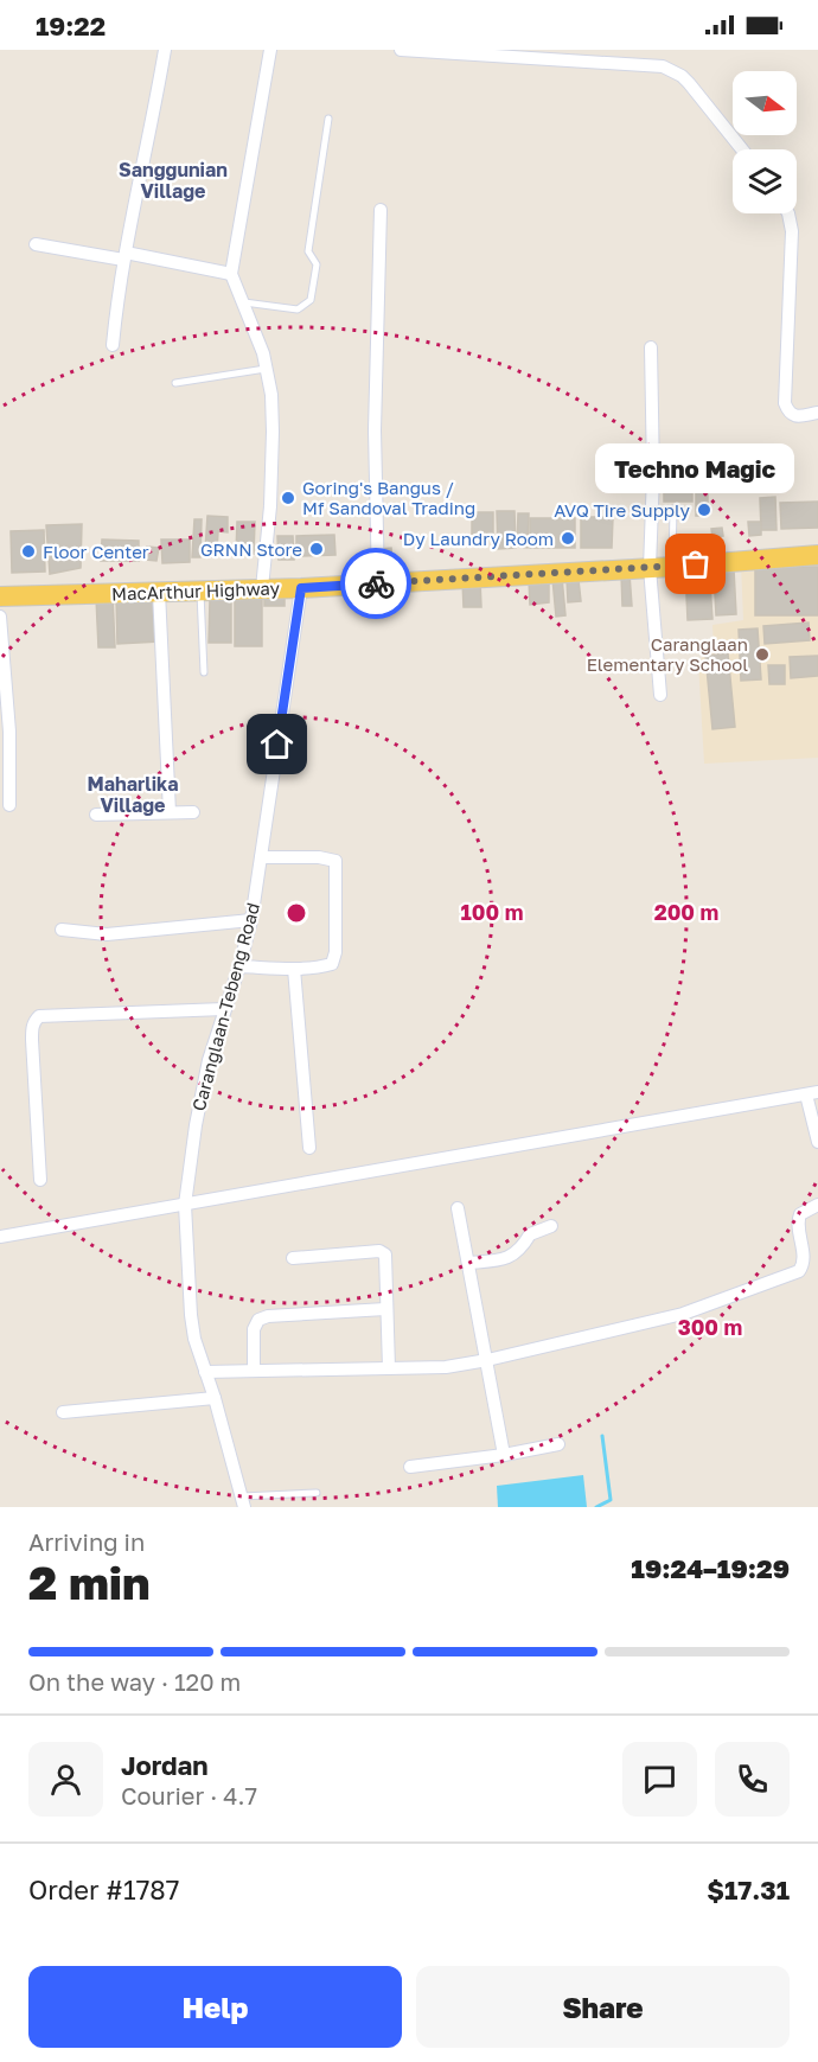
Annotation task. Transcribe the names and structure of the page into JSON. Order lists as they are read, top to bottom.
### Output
{
  "streets": {
    "main road": ["MacArthur Highway"],
    "street": ["Caranglaan-Tebeng Road"]
  },
  "crossings": [
    ["MacArthur Highway", "Caranglaan-Tebeng Road"]
  ],
  "districts": ["Sanggunian Village", "Maharlika Village"],
  "places": [
    "Goring's Bangus / Mf Sandoval Trading",
    "AVQ Tire Supply",
    "Dy Laundry Room",
    "GRNN Store",
    "Floor Center",
    "Techno Magic",
    "Caranglaan Elementary School"
  ],
  "north": "right",
  "page": {
    "status": "19:22",
    "bubble": "Techno Magic",
    "heading": ["2 min", "Arriving in", "19:24–19:29"],
    "panel": [
      "Jordan",
      "Courier · 4.7",
      "Order #1787",
      "$17.31"
    ],
    "bar": "On the way · 120 m",
    "buttons": ["Help", "Share"]
  },
  "rings": ["100 m", "200 m", "300 m"]
}
